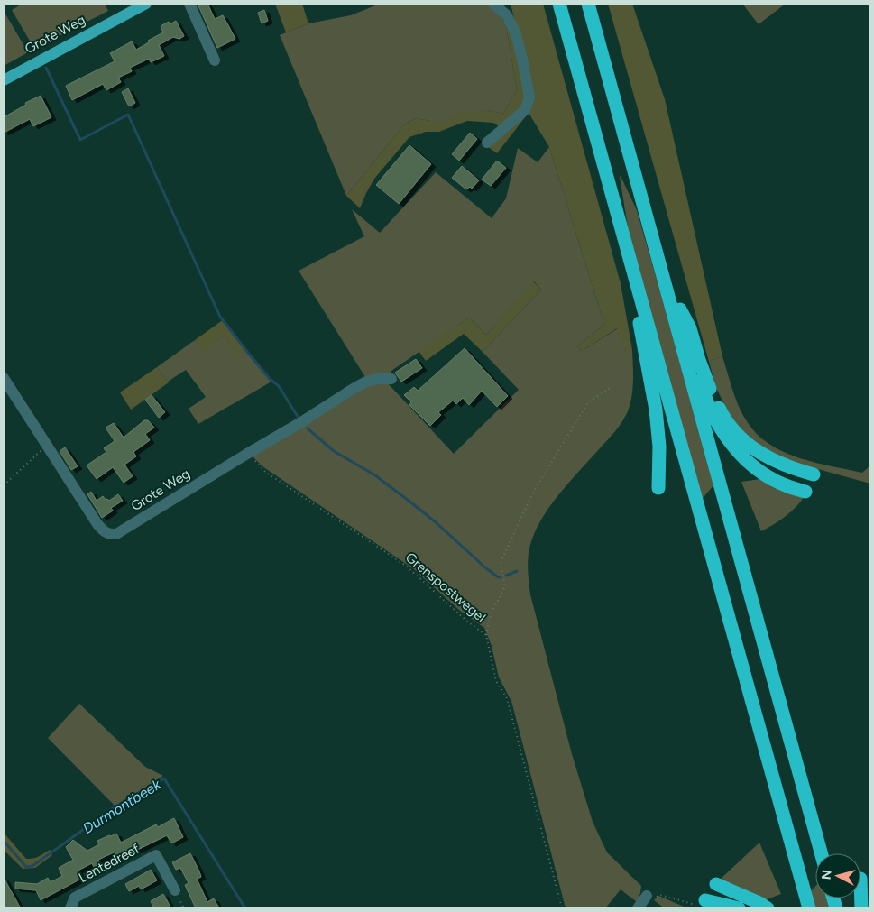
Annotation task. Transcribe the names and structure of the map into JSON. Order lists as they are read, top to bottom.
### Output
{
  "streets": {
    "main road": ["Grote Weg"],
    "street": ["Lentedreef"],
    "path": ["Grenspostwegel"]
  },
  "crossings": [
    ["Grote Weg", "Grenspostwegel"]
  ],
  "water": ["Durmontbeek"],
  "north": "left"
}
